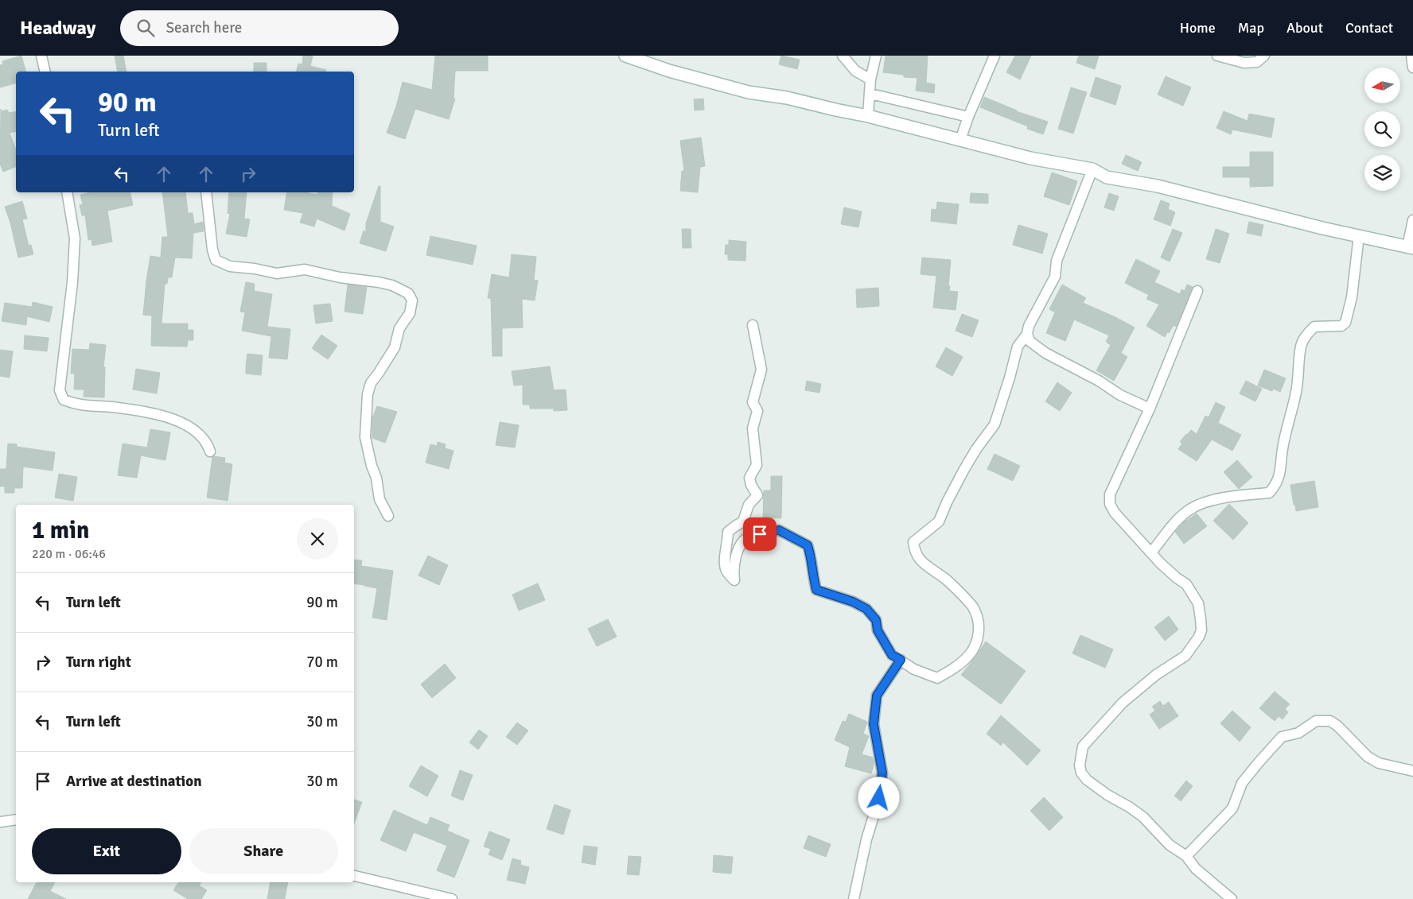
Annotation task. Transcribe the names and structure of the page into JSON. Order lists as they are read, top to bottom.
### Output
{
  "north": "left",
  "page": {
    "header": "Headway",
    "search": "Search here",
    "nav": [
      "Home",
      "Map",
      "About",
      "Contact"
    ],
    "turn": ["90 m", "Turn left"],
    "heading": ["1 min", "220 m · 06:46"],
    "list": [
      {
        "name": "Turn left",
        "value": "90 m"
      },
      {
        "name": "Turn right",
        "value": "70 m"
      },
      {
        "name": "Turn left",
        "value": "30 m"
      },
      {
        "name": "Arrive at destination",
        "value": "30 m"
      }
    ],
    "buttons": ["Exit", "Share"]
  }
}
